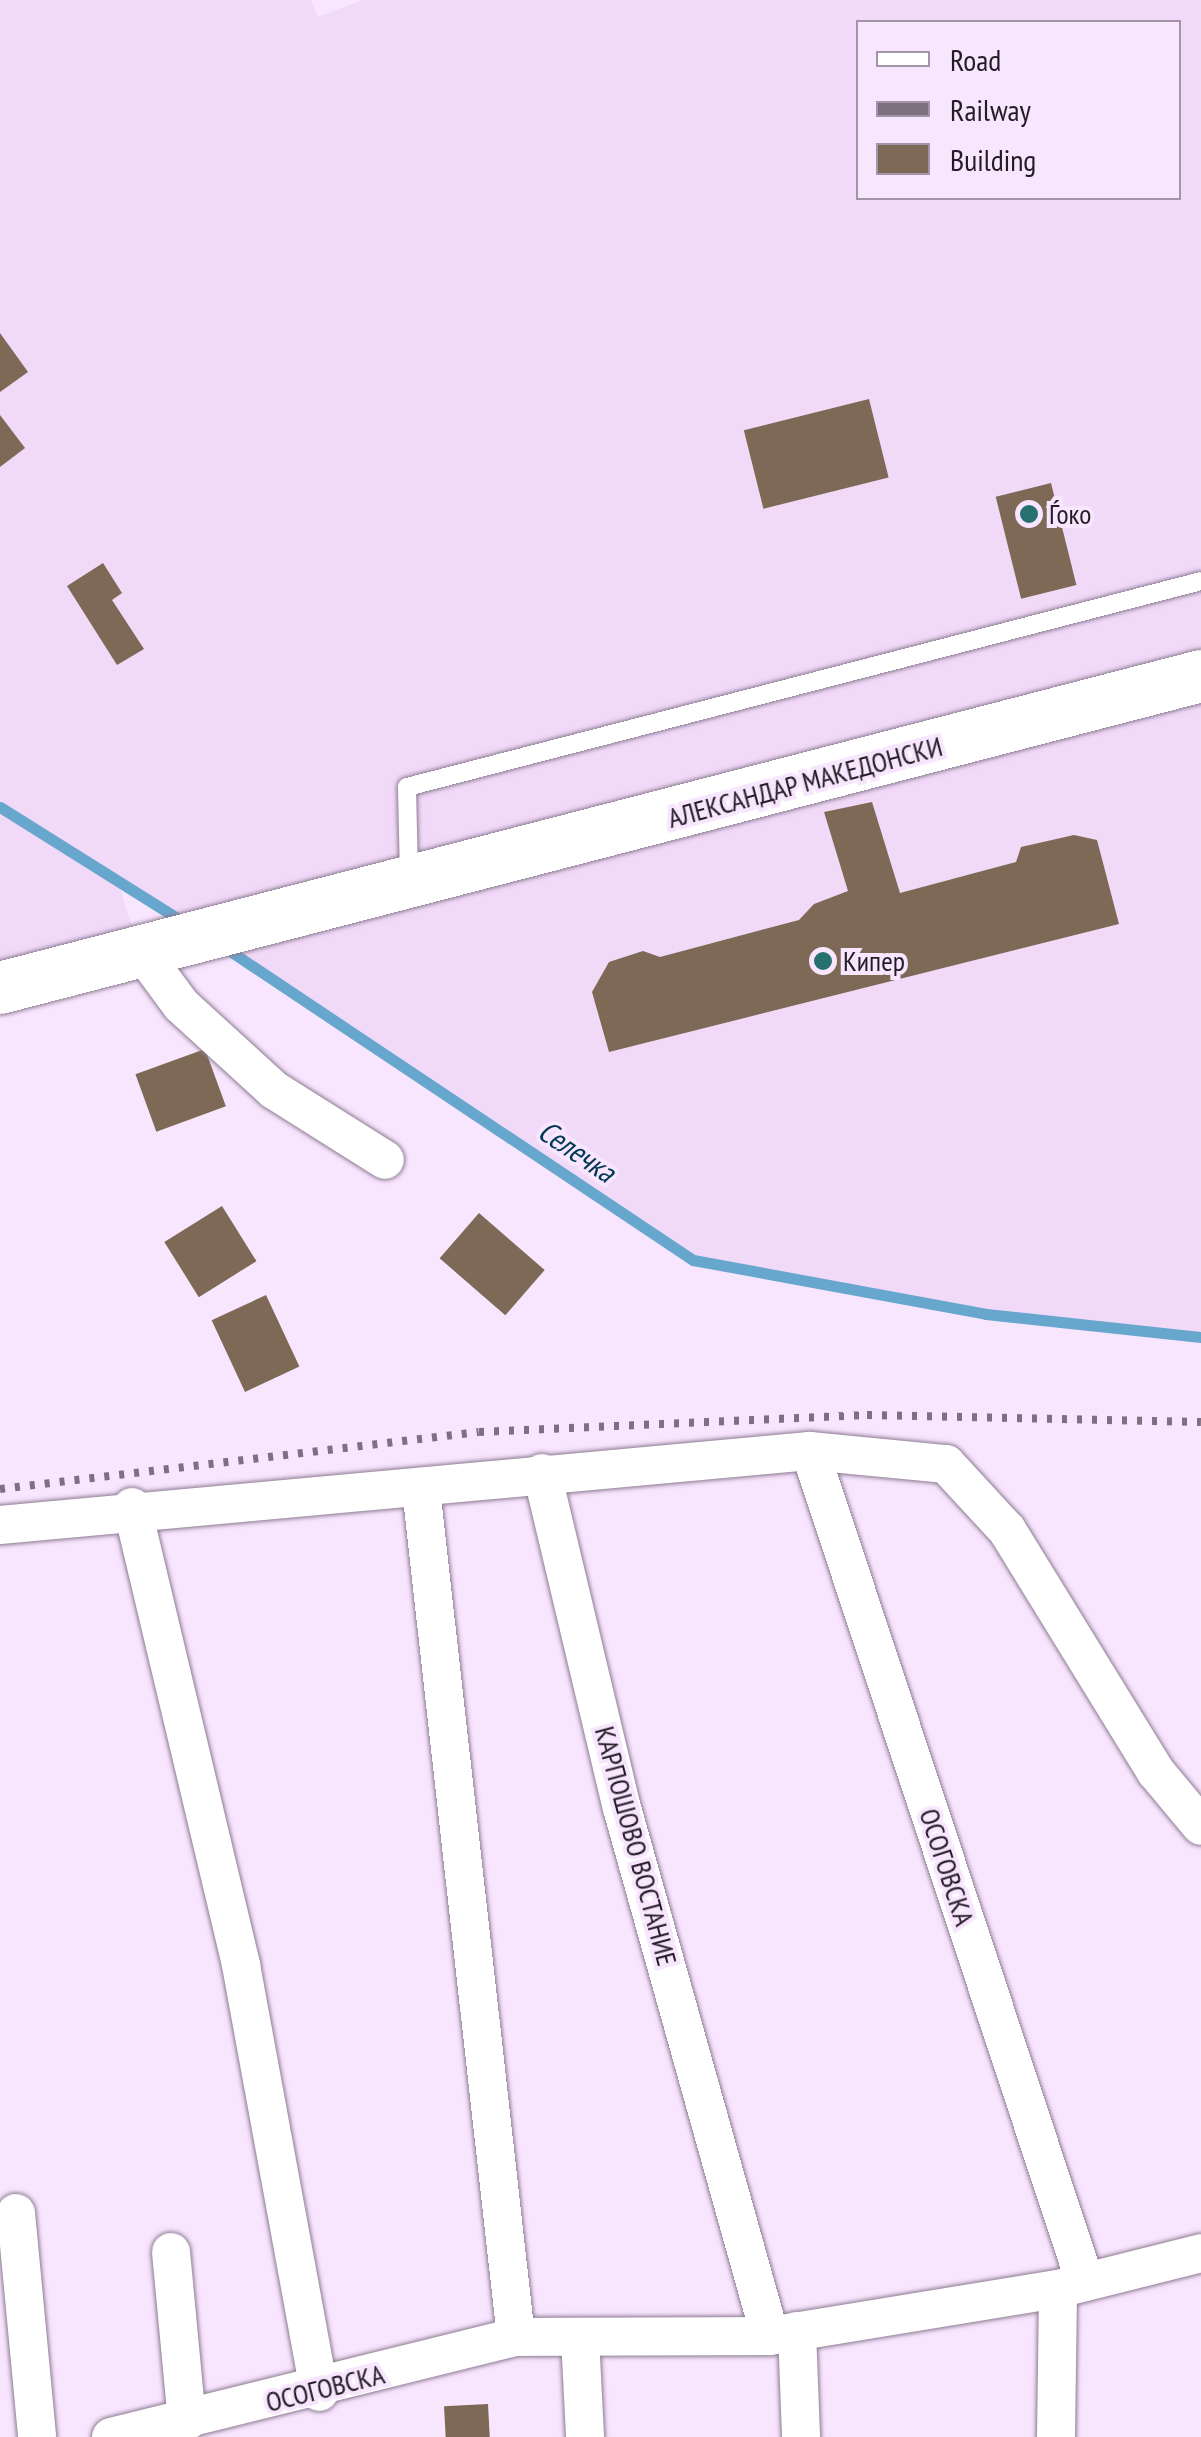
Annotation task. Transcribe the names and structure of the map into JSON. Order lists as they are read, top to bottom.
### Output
{
  "streets": {
    "main road": ["АЛЕКСАНДАР МАКЕДОНСКИ"],
    "street": ["КАРПОШОВО ВОСТАНИЕ", "ОСОГОВСКА"]
  },
  "crossings": [
    ["КАРПОШОВО ВОСТАНИЕ", "ОСОГОВСКА"]
  ],
  "water": ["Селечка"],
  "places": ["Ѓоко", "Кипер"],
  "legend": ["Road", "Railway", "Building"]
}
